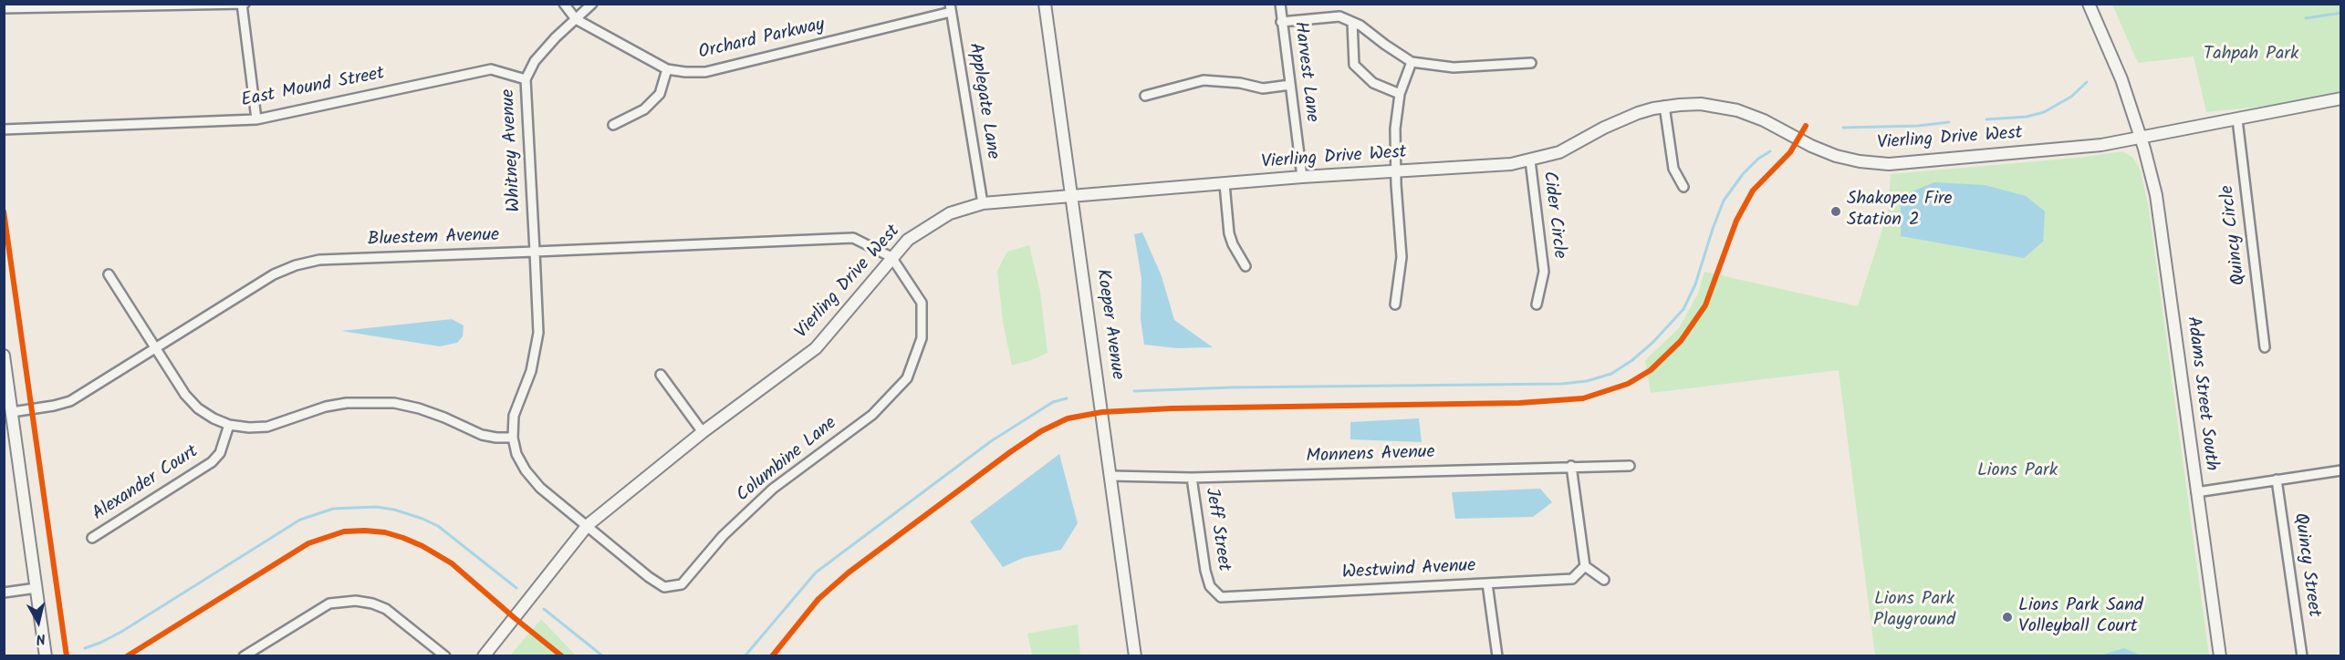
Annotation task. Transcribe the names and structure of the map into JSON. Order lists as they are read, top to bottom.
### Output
{
  "streets": {
    "street": [
      "Orchard Parkway",
      "Harvest Lane",
      "East Mound Street",
      "Applegate Lane",
      "Vierling Drive West",
      "Whitney Avenue",
      "Cider Circle",
      "Quincy Circle",
      "Bluestem Avenue",
      "Koeper Avenue",
      "Adams Street South",
      "Monnens Avenue",
      "Columbine Lane",
      "Alexander Court",
      "Jeff Street",
      "Quincy Street",
      "Westwind Avenue"
    ]
  },
  "crossings": [
    ["Orchard Parkway", "Applegate Lane"],
    ["Orchard Parkway", "Whitney Avenue"],
    ["Harvest Lane", "Vierling Drive West"],
    ["East Mound Street", "Whitney Avenue"],
    ["Applegate Lane", "Vierling Drive West"],
    ["Vierling Drive West", "Whitney Avenue"],
    ["Vierling Drive West", "Cider Circle"],
    ["Vierling Drive West", "Quincy Circle"],
    ["Vierling Drive West", "Bluestem Avenue"],
    ["Vierling Drive West", "Koeper Avenue"],
    ["Vierling Drive West", "Adams Street South"],
    ["Vierling Drive West", "Columbine Lane"],
    ["Whitney Avenue", "Bluestem Avenue"],
    ["Whitney Avenue", "Columbine Lane"],
    ["Bluestem Avenue", "Columbine Lane"],
    ["Koeper Avenue", "Monnens Avenue"],
    ["Monnens Avenue", "Jeff Street"],
    ["Jeff Street", "Westwind Avenue"]
  ],
  "parks": ["Tahpah Park", "Lions Park", "Lions Park Playground"],
  "places": ["Shakopee Fire Station 2", "Lions Park Sand Volleyball Court"],
  "north": "bottom"
}
